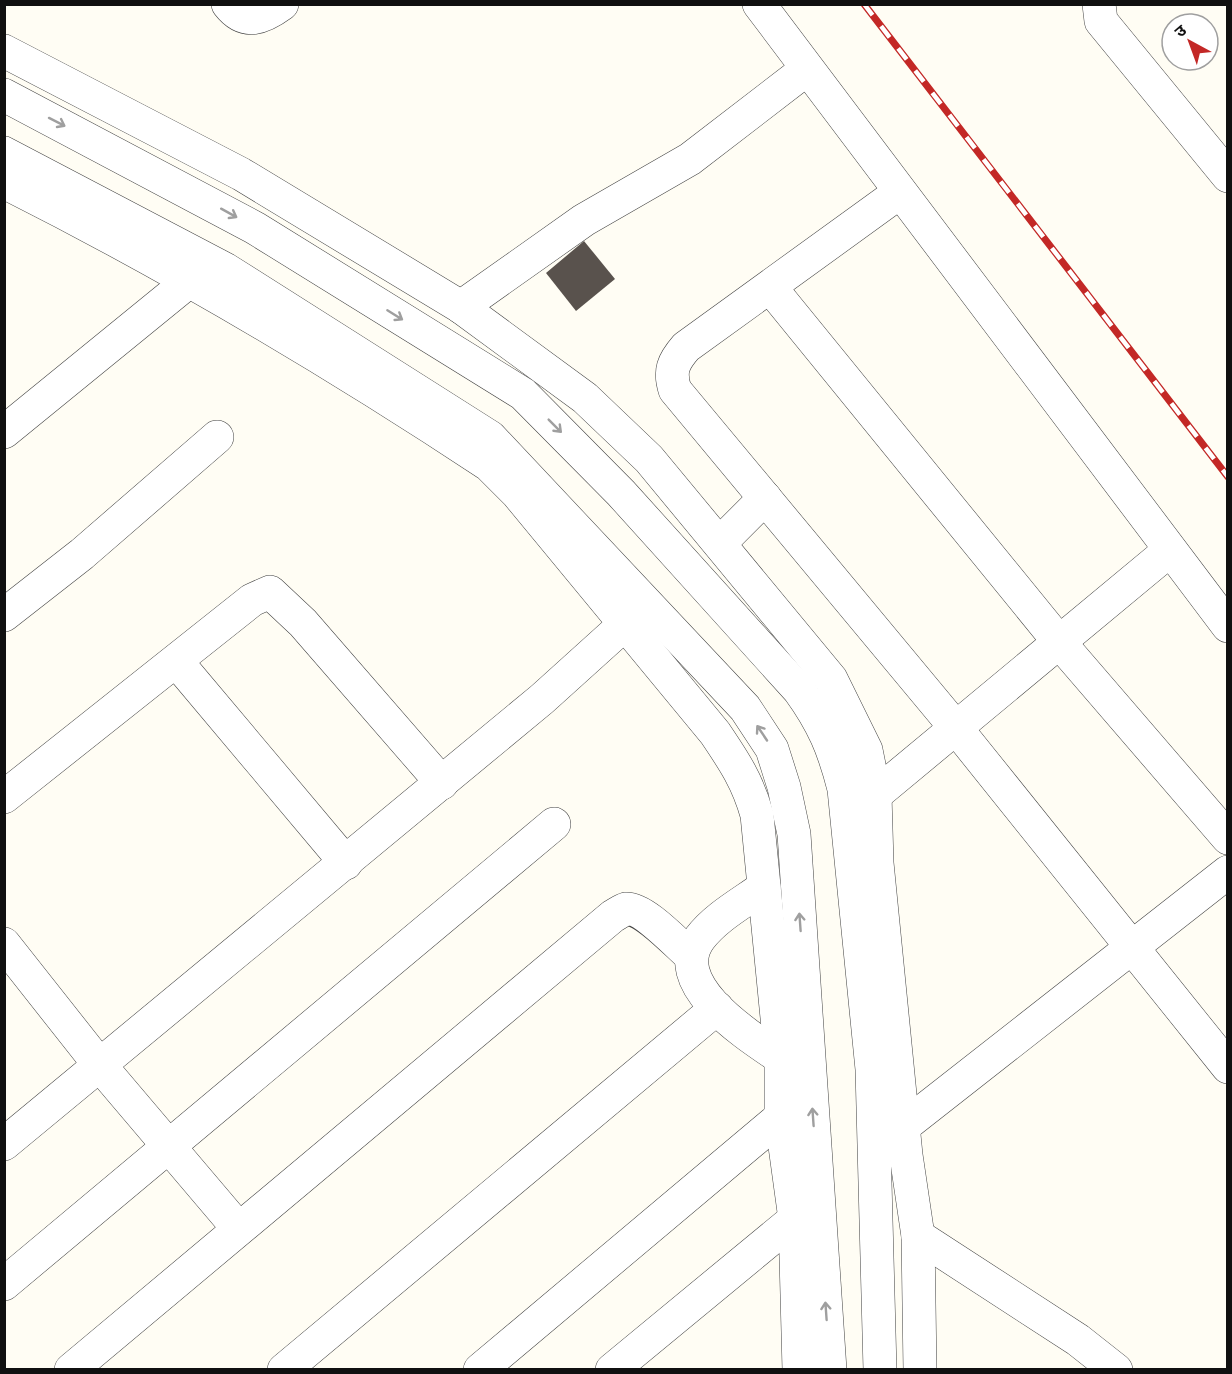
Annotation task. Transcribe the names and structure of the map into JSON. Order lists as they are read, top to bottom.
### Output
{
  "north": "top left"
}
